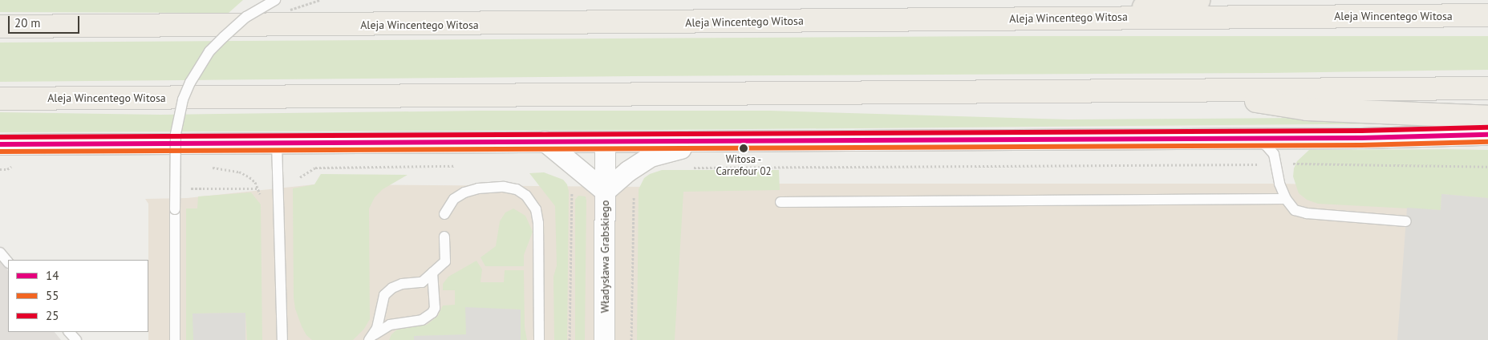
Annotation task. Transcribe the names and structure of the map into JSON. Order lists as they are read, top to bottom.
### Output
{
  "streets": {
    "main road": ["Aleja Wincentego Witosa"],
    "street": ["Władysława Grabskiego"]
  },
  "places": ["Witosa - Carrefour 02"],
  "lines": ["transit line 25", "transit line 14", "transit line 55"],
  "legend": ["14", "55", "25"],
  "scale_bar": "20 m"
}
